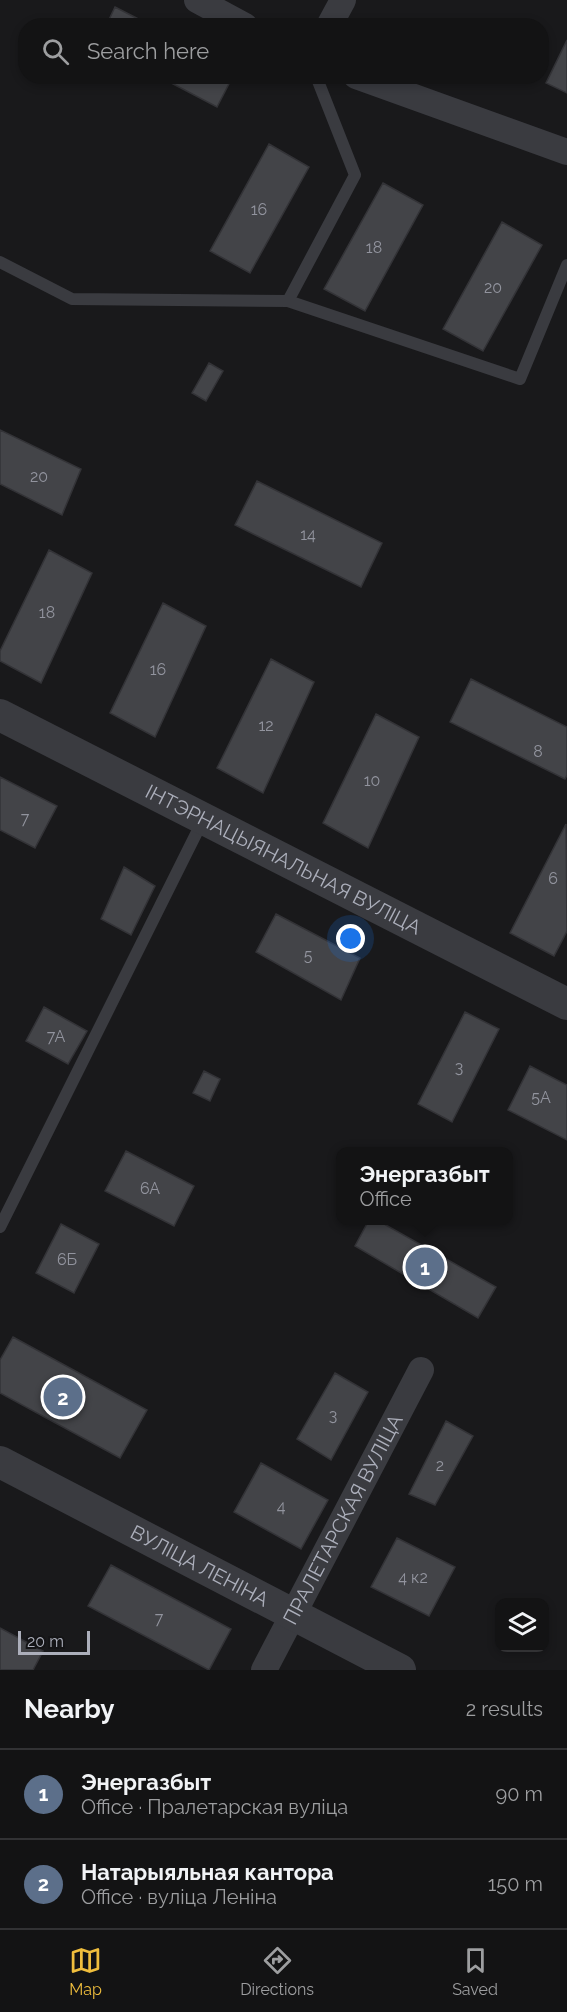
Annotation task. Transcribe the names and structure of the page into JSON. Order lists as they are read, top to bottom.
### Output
{
  "streets": {
    "street": ["ІНТЭРНАЦЫЯНАЛЬНАЯ ВУЛІЦА", "ПРАЛЕТАРСКАЯ ВУЛІЦА", "ВУЛІЦА ЛЕНІНА"]
  },
  "crossings": [
    ["ПРАЛЕТАРСКАЯ ВУЛІЦА", "ВУЛІЦА ЛЕНІНА"]
  ],
  "house_numbers": [
    "16",
    "18",
    "20",
    "20",
    "14",
    "18",
    "16",
    "12",
    "8",
    "10",
    "7",
    "6",
    "5",
    "7А",
    "3",
    "5А",
    "6А",
    "6Б",
    "3",
    "2",
    "4",
    "4 к2",
    "7"
  ],
  "scale_bar": "20 m",
  "page": {
    "search": "Search here",
    "popup": ["Энергазбыт", "Office"],
    "pins": ["1", "2"],
    "scale": "20 m",
    "heading": ["Nearby", "2 results"],
    "list": [
      {
        "mark": "1",
        "name": "Энергазбыт",
        "note": "Office · Пралетарская вуліца",
        "value": "90 m"
      },
      {
        "mark": "2",
        "name": "Натарыяльная кантора",
        "note": "Office · вуліца Леніна",
        "value": "150 m"
      }
    ],
    "nav": ["Map", "Directions", "Saved"]
  }
}
